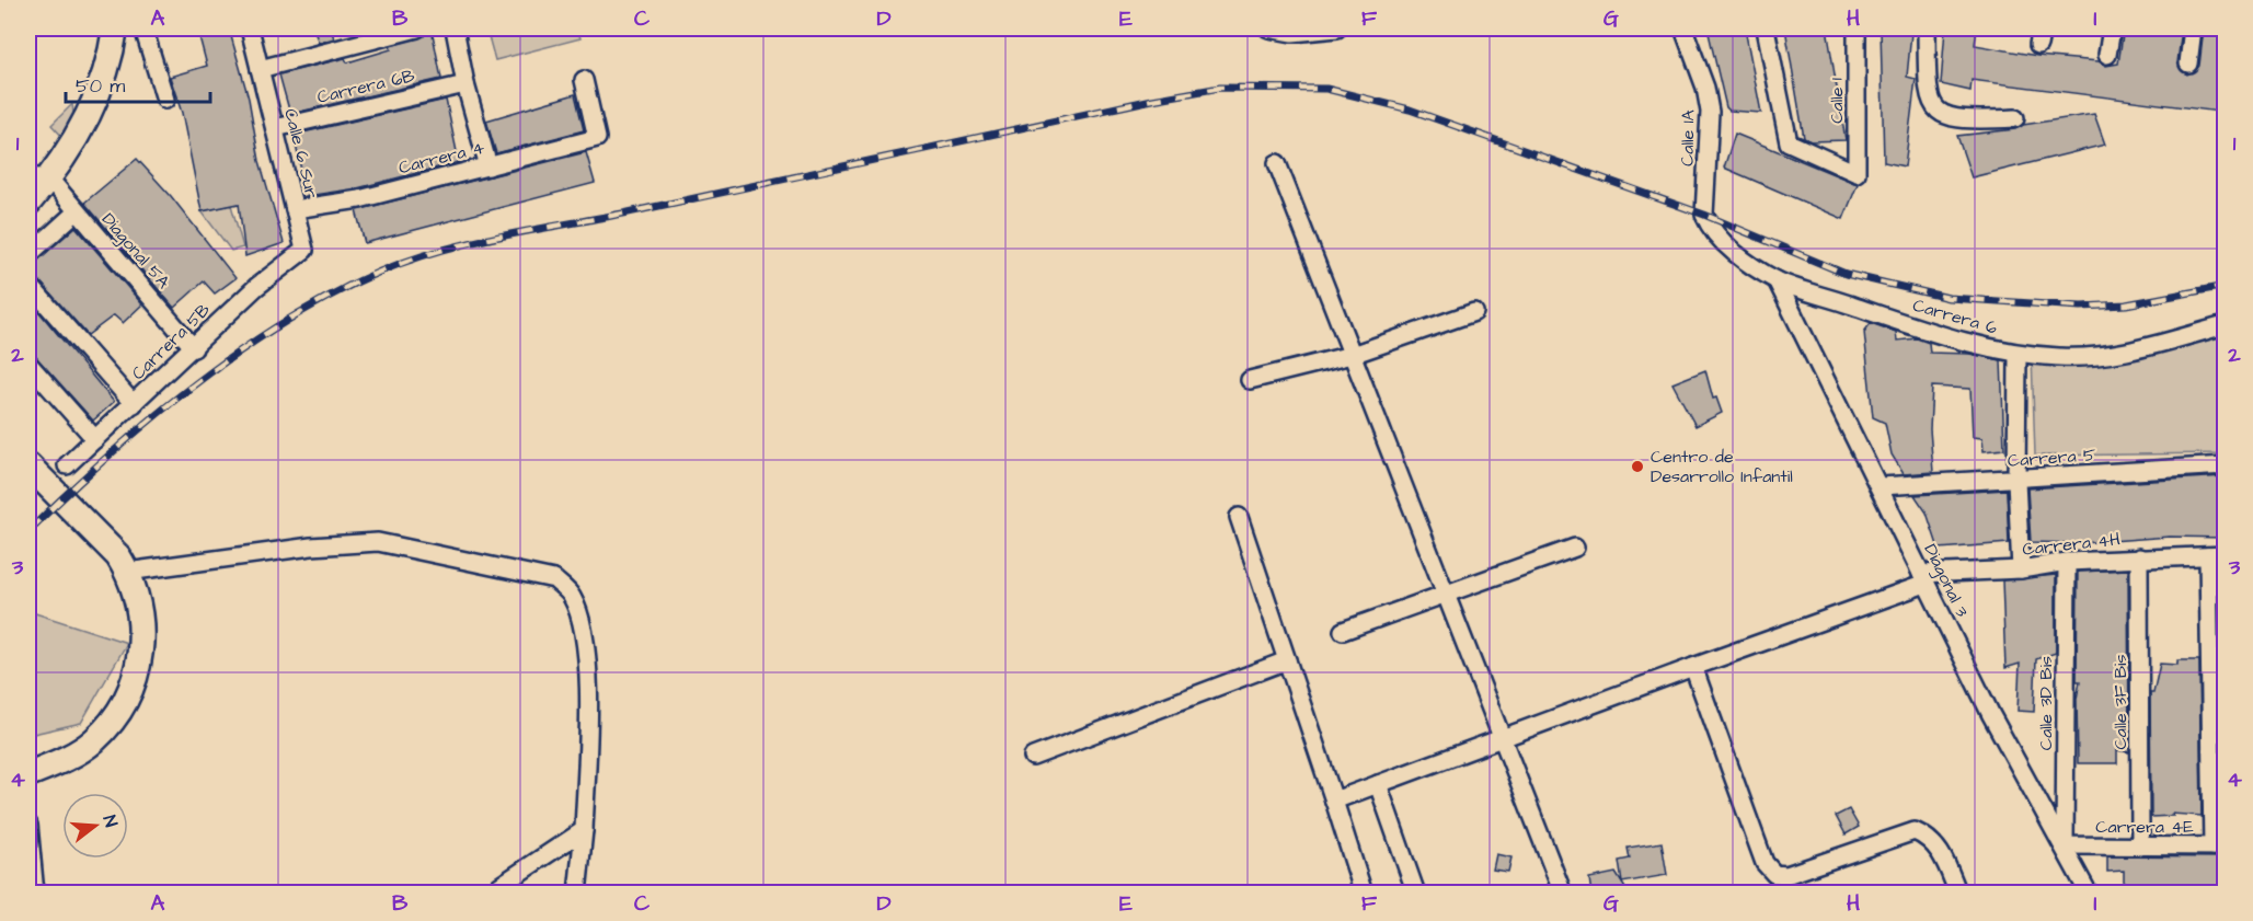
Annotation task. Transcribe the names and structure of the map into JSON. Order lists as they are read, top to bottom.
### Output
{
  "streets": {
    "street": [
      "Carrera 6B",
      "Calle 1",
      "Calle 1A",
      "Calle 6 Sur",
      "Carrera 4",
      "Diagonal 5A",
      "Carrera 6",
      "Carrera 5B",
      "Carrera 5",
      "Carrera 4H",
      "Diagonal 3",
      "Calle 3F Bis",
      "Calle 3D Bis",
      "Carrera 4E"
    ]
  },
  "crossings": [
    ["Carrera 6B", "Calle 6 Sur"],
    ["Calle 1A", "Carrera 6"],
    ["Calle 6 Sur", "Carrera 4"],
    ["Calle 6 Sur", "Carrera 5B"],
    ["Diagonal 5A", "Carrera 5B"],
    ["Carrera 6", "Diagonal 3"],
    ["Carrera 5", "Diagonal 3"],
    ["Carrera 4H", "Diagonal 3"],
    ["Carrera 4H", "Calle 3F Bis"],
    ["Carrera 4H", "Calle 3D Bis"],
    ["Diagonal 3", "Calle 3D Bis"],
    ["Diagonal 3", "Carrera 4E"],
    ["Calle 3F Bis", "Carrera 4E"],
    ["Calle 3D Bis", "Carrera 4E"]
  ],
  "places": ["Centro de Desarrollo Infantil"],
  "scale_bar": "50 m",
  "north": "right",
  "grid": {
    "columns": [
      "A",
      "B",
      "C",
      "D",
      "E",
      "F",
      "G",
      "H",
      "I"
    ],
    "rows": [
      "1",
      "2",
      "3",
      "4"
    ]
  }
}
